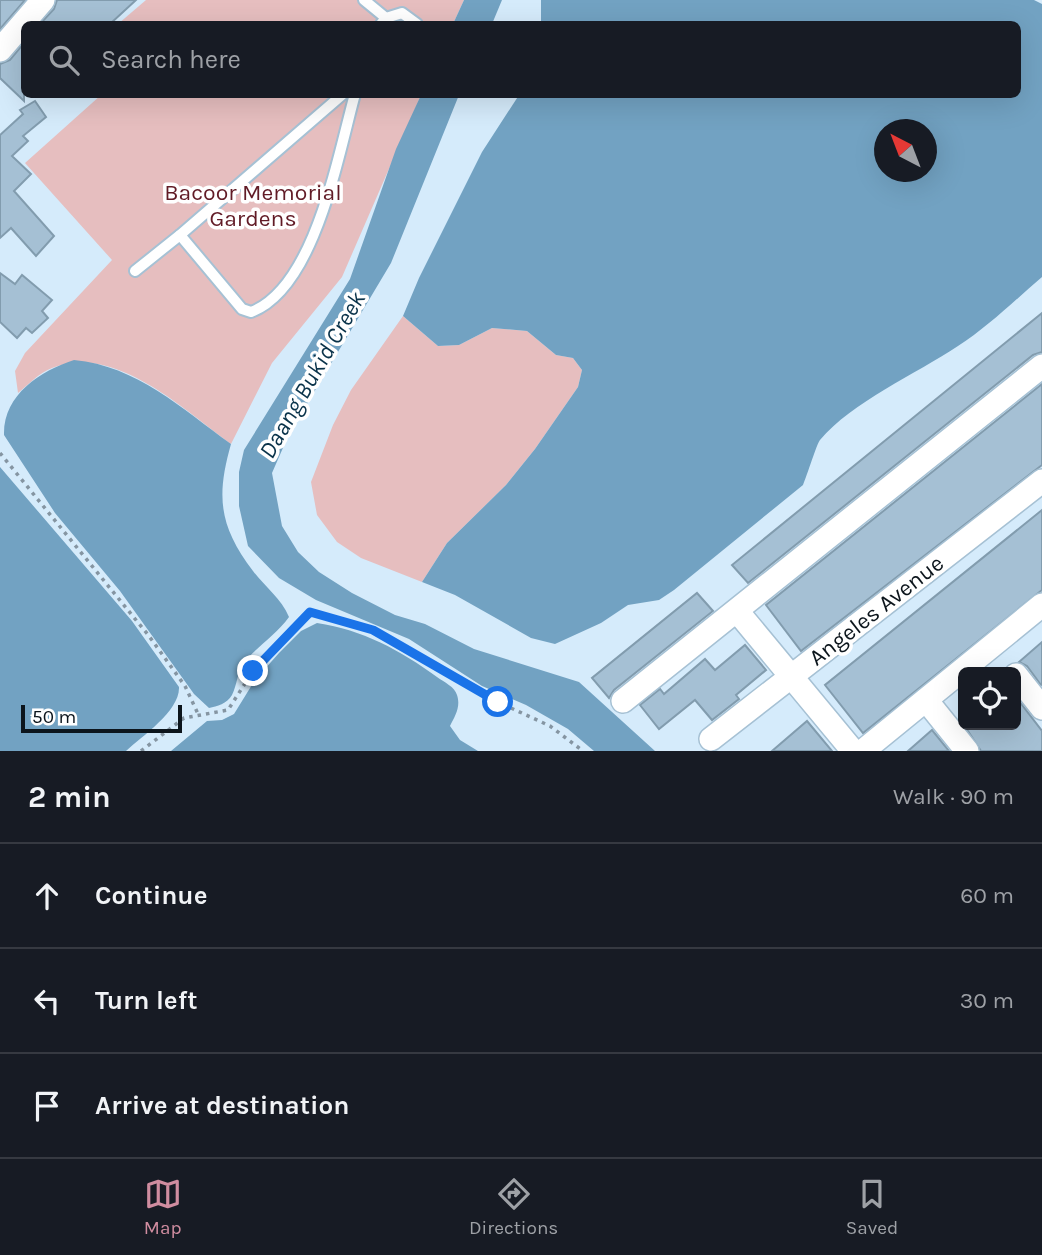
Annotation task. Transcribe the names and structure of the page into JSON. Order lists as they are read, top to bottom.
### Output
{
  "streets": {
    "street": ["Angeles Avenue"]
  },
  "water": ["Daang Bukid Creek"],
  "parks": ["Bacoor Memorial Gardens"],
  "scale_bar": "50 m",
  "north": "top left",
  "page": {
    "search": "Search here",
    "scale": "50 m",
    "heading": ["2 min", "Walk · 90 m"],
    "list": [
      ["Continue", "60 m"],
      ["Turn left", "30 m"],
      "Arrive at destination"
    ],
    "nav": ["Map", "Directions", "Saved"]
  }
}
